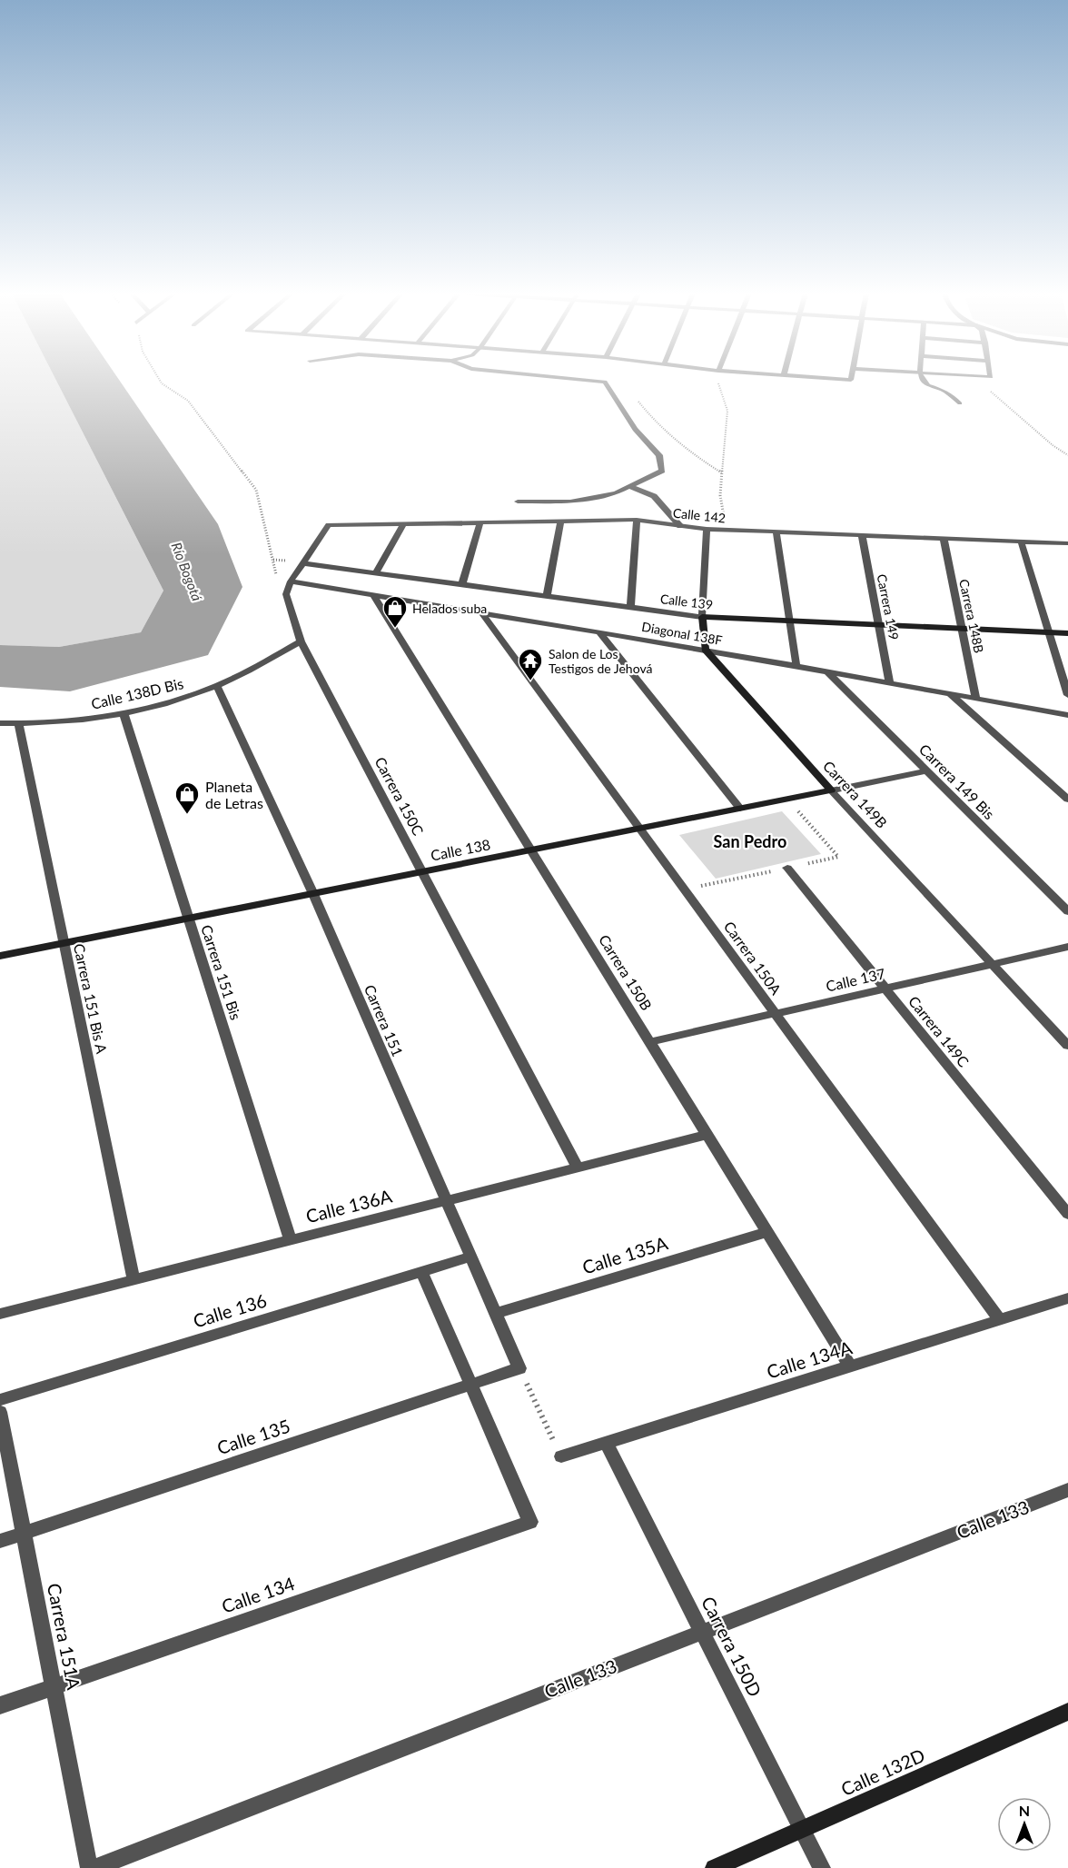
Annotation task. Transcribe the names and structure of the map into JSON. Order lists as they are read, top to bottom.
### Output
{
  "streets": {
    "main road": [
      "Calle 139",
      "Carrera 149B",
      "Calle 138",
      "Calle 132D"
    ],
    "street": [
      "Calle 142",
      "Carrera 149",
      "Carrera 148B",
      "Diagonal 138F",
      "Calle 138D Bis",
      "Carrera 149 Bis",
      "Carrera 150C",
      "Carrera 150A",
      "Carrera 151 Bis",
      "Carrera 150B",
      "Calle 137",
      "Carrera 151 Bis A",
      "Carrera 151",
      "Carrera 149C",
      "Calle 136A",
      "Calle 135A",
      "Calle 136",
      "Calle 134A",
      "Calle 135",
      "Calle 133",
      "Calle 134",
      "Carrera 151A",
      "Carrera 150D"
    ]
  },
  "crossings": [
    ["Calle 142", "Calle 139"],
    ["Calle 142", "Carrera 149"],
    ["Calle 142", "Carrera 148B"],
    ["Calle 139", "Carrera 149"],
    ["Calle 139", "Carrera 148B"],
    ["Carrera 149", "Diagonal 138F"],
    ["Carrera 148B", "Diagonal 138F"],
    ["Diagonal 138F", "Carrera 149 Bis"],
    ["Diagonal 138F", "Carrera 149B"],
    ["Diagonal 138F", "Carrera 150A"],
    ["Diagonal 138F", "Carrera 150B"],
    ["Calle 138D Bis", "Carrera 150C"],
    ["Calle 138D Bis", "Carrera 151 Bis"],
    ["Calle 138D Bis", "Carrera 151 Bis A"],
    ["Calle 138D Bis", "Carrera 151"],
    ["Carrera 149 Bis", "Calle 138"],
    ["Carrera 149B", "Calle 138"],
    ["Carrera 149B", "Calle 137"],
    ["Carrera 150C", "Calle 138"],
    ["Carrera 150C", "Calle 136A"],
    ["Calle 138", "Carrera 150A"],
    ["Calle 138", "Carrera 151 Bis"],
    ["Calle 138", "Carrera 150B"],
    ["Calle 138", "Carrera 151 Bis A"],
    ["Calle 138", "Carrera 151"],
    ["Carrera 150A", "Calle 137"],
    ["Carrera 150A", "Calle 134A"],
    ["Carrera 151 Bis", "Calle 136A"],
    ["Carrera 150B", "Calle 137"],
    ["Carrera 150B", "Calle 136A"],
    ["Carrera 150B", "Calle 135A"],
    ["Carrera 150B", "Calle 134A"],
    ["Calle 137", "Carrera 149C"],
    ["Carrera 151 Bis A", "Calle 136A"],
    ["Carrera 151", "Calle 136A"],
    ["Carrera 151", "Calle 135A"],
    ["Carrera 151", "Calle 136"],
    ["Carrera 151", "Calle 135"],
    ["Calle 134A", "Carrera 150D"],
    ["Calle 135", "Calle 134"],
    ["Calle 135", "Carrera 151A"],
    ["Calle 133", "Carrera 150D"],
    ["Calle 134", "Carrera 151A"],
    ["Carrera 150D", "Calle 132D"]
  ],
  "districts": ["San Pedro"],
  "water": ["Río Bogotá"],
  "places": {
    "shop": ["Helados suba", "Planeta de Letras"],
    "temple": ["Salon de Los Testigos de Jehová"]
  },
  "north": "top"
}
